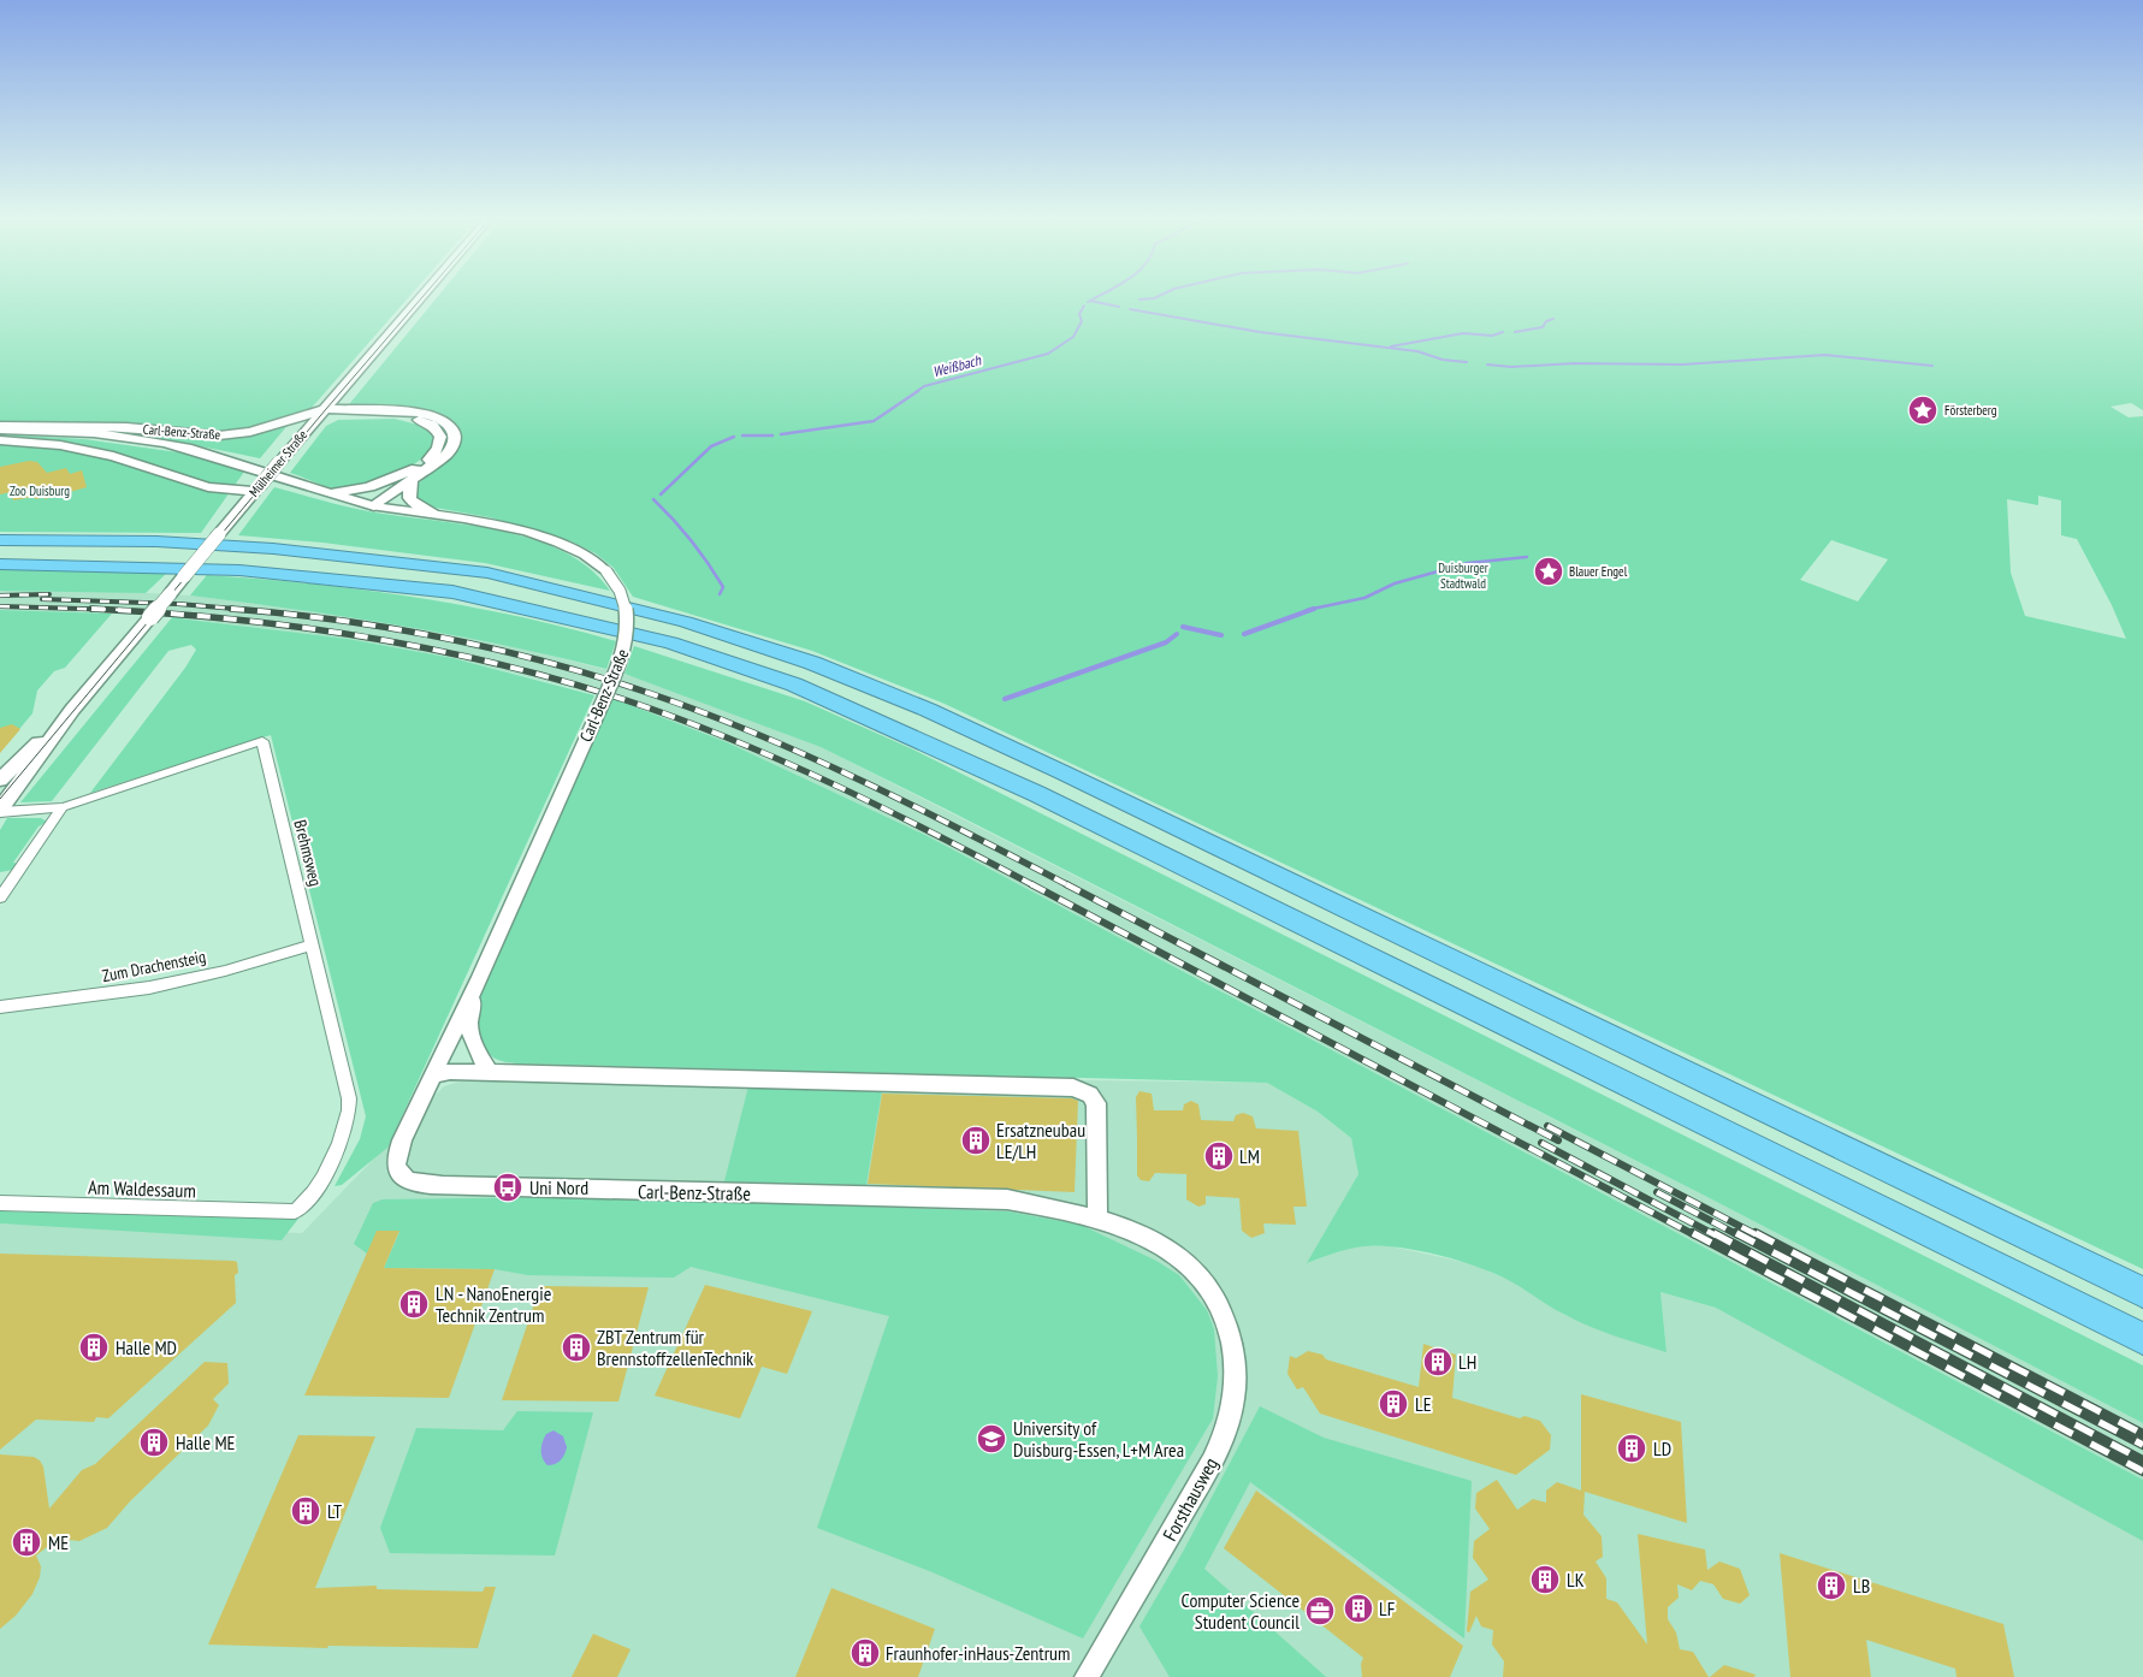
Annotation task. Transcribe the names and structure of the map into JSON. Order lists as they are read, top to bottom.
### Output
{
  "streets": {
    "main road": ["Carl-Benz-Straße", "Mülheimer Straße"],
    "street": [
      "Brehmsweg",
      "Zum Drachensteig",
      "Am Waldessaum",
      "Forsthausweg"
    ]
  },
  "crossings": [
    ["Carl-Benz-Straße", "Mülheimer Straße"],
    ["Carl-Benz-Straße", "Forsthausweg"],
    ["Mülheimer Straße", "Brehmsweg"],
    ["Brehmsweg", "Zum Drachensteig"],
    ["Brehmsweg", "Am Waldessaum"]
  ],
  "water": ["Weißbach"],
  "parks": ["Zoo Duisburg", "Duisburger Stadtwald"],
  "places": {
    "place": ["Försterberg", "Blauer Engel"],
    "building": [
      "Ersatzneubau LE/LH",
      "LM",
      "LN - NanoEnergie Technik Zentrum",
      "Halle MD",
      "ZBT Zentrum für BrennstoffzellenTechnik",
      "LH",
      "LE",
      "Halle ME",
      "LD",
      "LT",
      "ME",
      "LK",
      "LB",
      "LF",
      "Fraunhofer-inHaus-Zentrum"
    ],
    "bus stop": ["Uni Nord"],
    "school or university": ["University of Duisburg-Essen, L+M Area"],
    "office": ["Computer Science Student Council"]
  }
}
